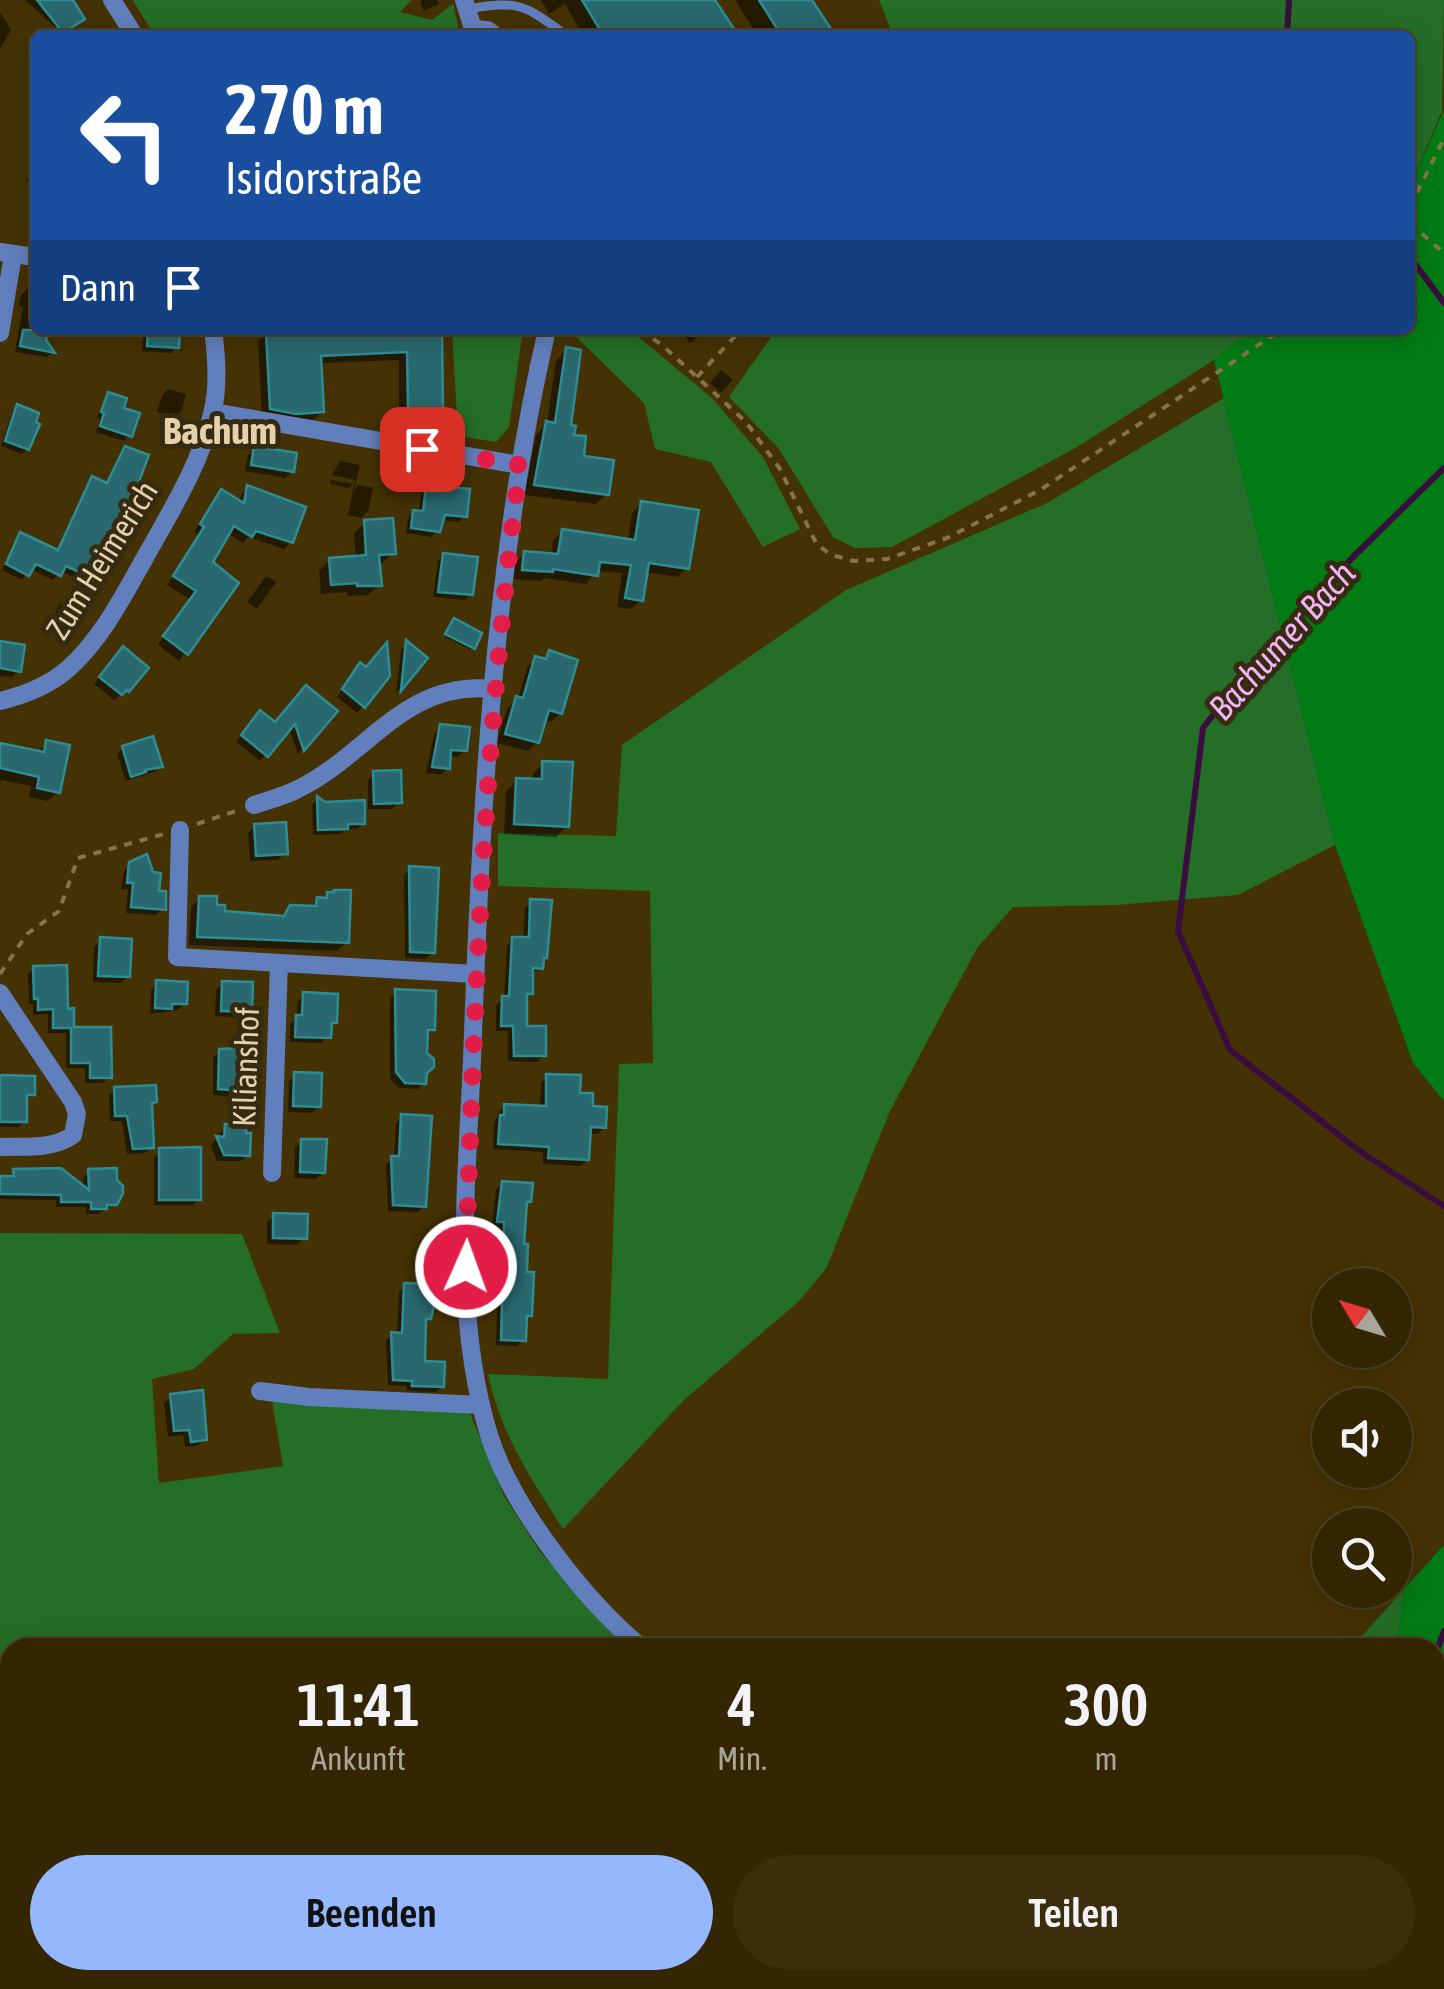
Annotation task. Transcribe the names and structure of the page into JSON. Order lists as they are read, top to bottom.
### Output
{
  "streets": {
    "street": ["Zum Heimerich", "Kilianshof"]
  },
  "districts": ["Bachum"],
  "water": ["Bachumer Bach"],
  "north": "top left",
  "page": {
    "turn": ["270 m", "Isidorstraße"],
    "then": "Dann",
    "eta": [
      "11:41",
      "Ankunft",
      "4",
      "Min.",
      "300",
      "m"
    ],
    "buttons": ["Beenden", "Teilen"]
  }
}
